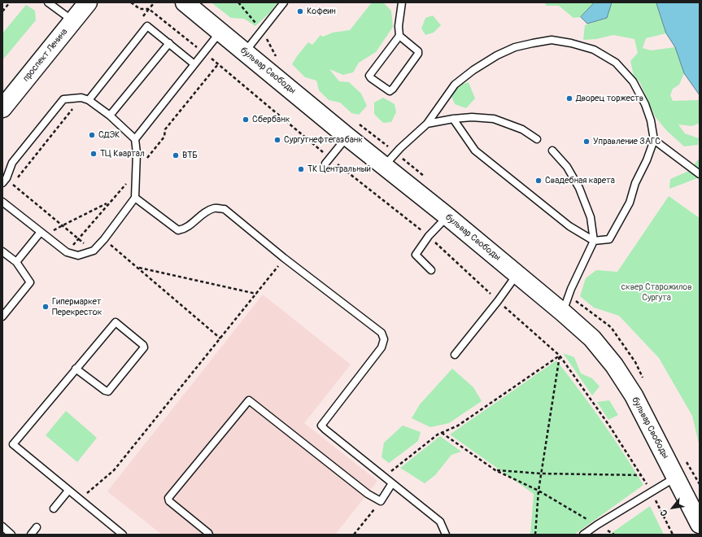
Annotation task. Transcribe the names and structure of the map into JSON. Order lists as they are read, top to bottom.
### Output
{
  "streets": {
    "main road": ["проспект Ленина", "бульвар Свободы"]
  },
  "parks": ["сквер Старожилов Сургута"],
  "places": [
    "Кофеин",
    "Дворец торжеств",
    "Сбербанк",
    "СДЭК",
    "Сургутнефтегазбанк",
    "Управление ЗАГС",
    "ТЦ Квартал",
    "ВТБ",
    "ТК Центральный",
    "Свадебная карета",
    "Гипермаркет Перекресток"
  ],
  "north": "bottom left"
}
